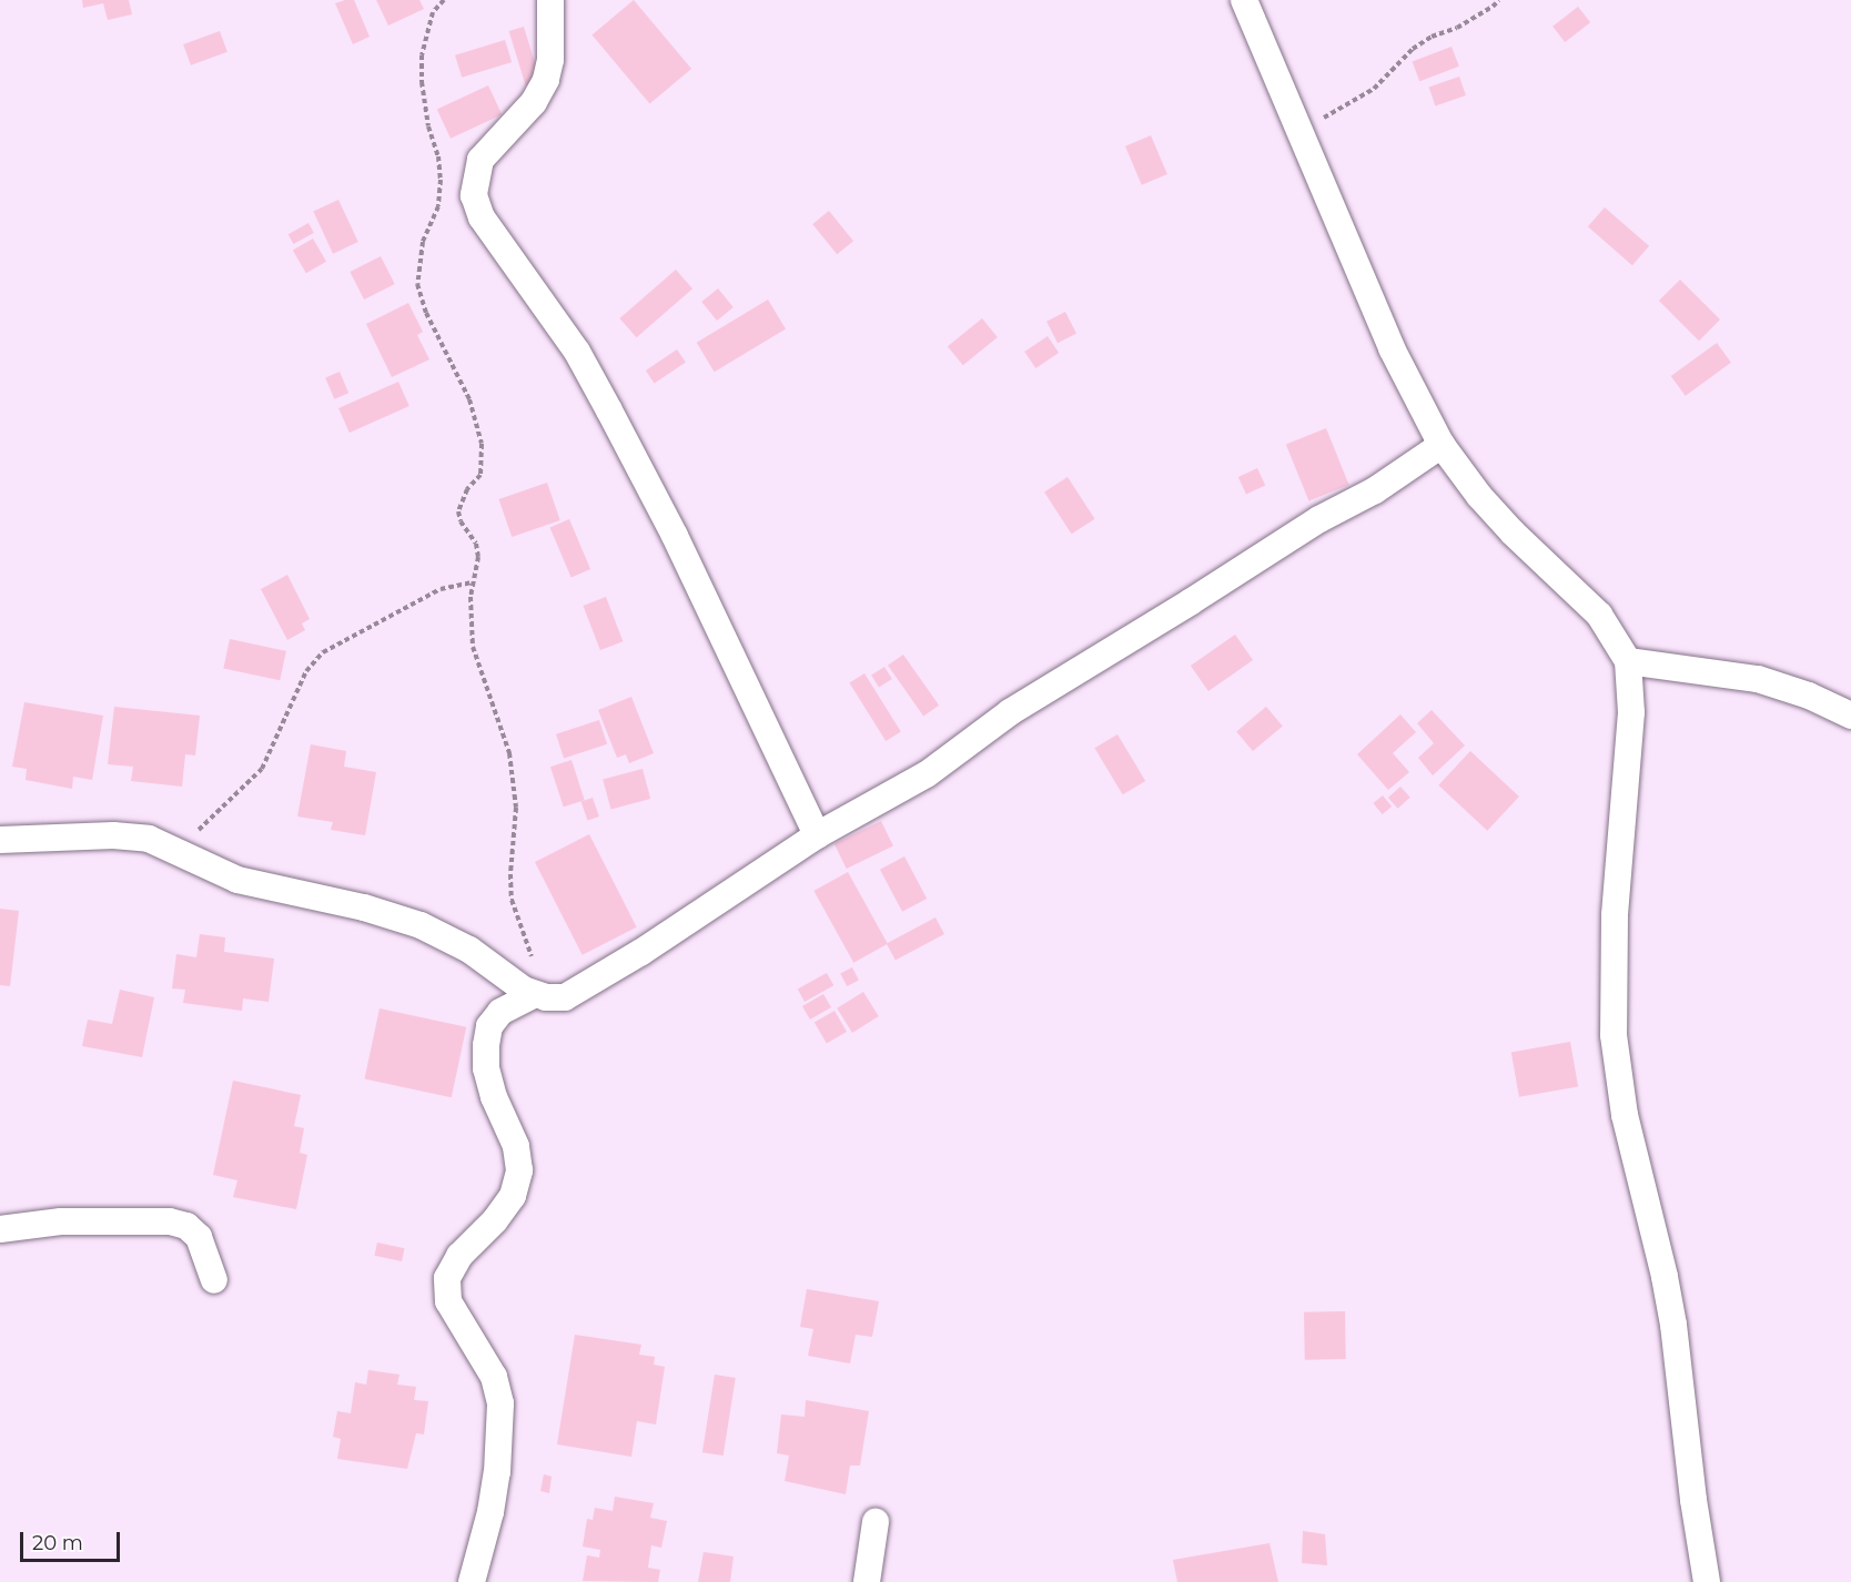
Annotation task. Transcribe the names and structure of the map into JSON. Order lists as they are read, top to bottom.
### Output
{
  "scale_bar": "20 m"
}
